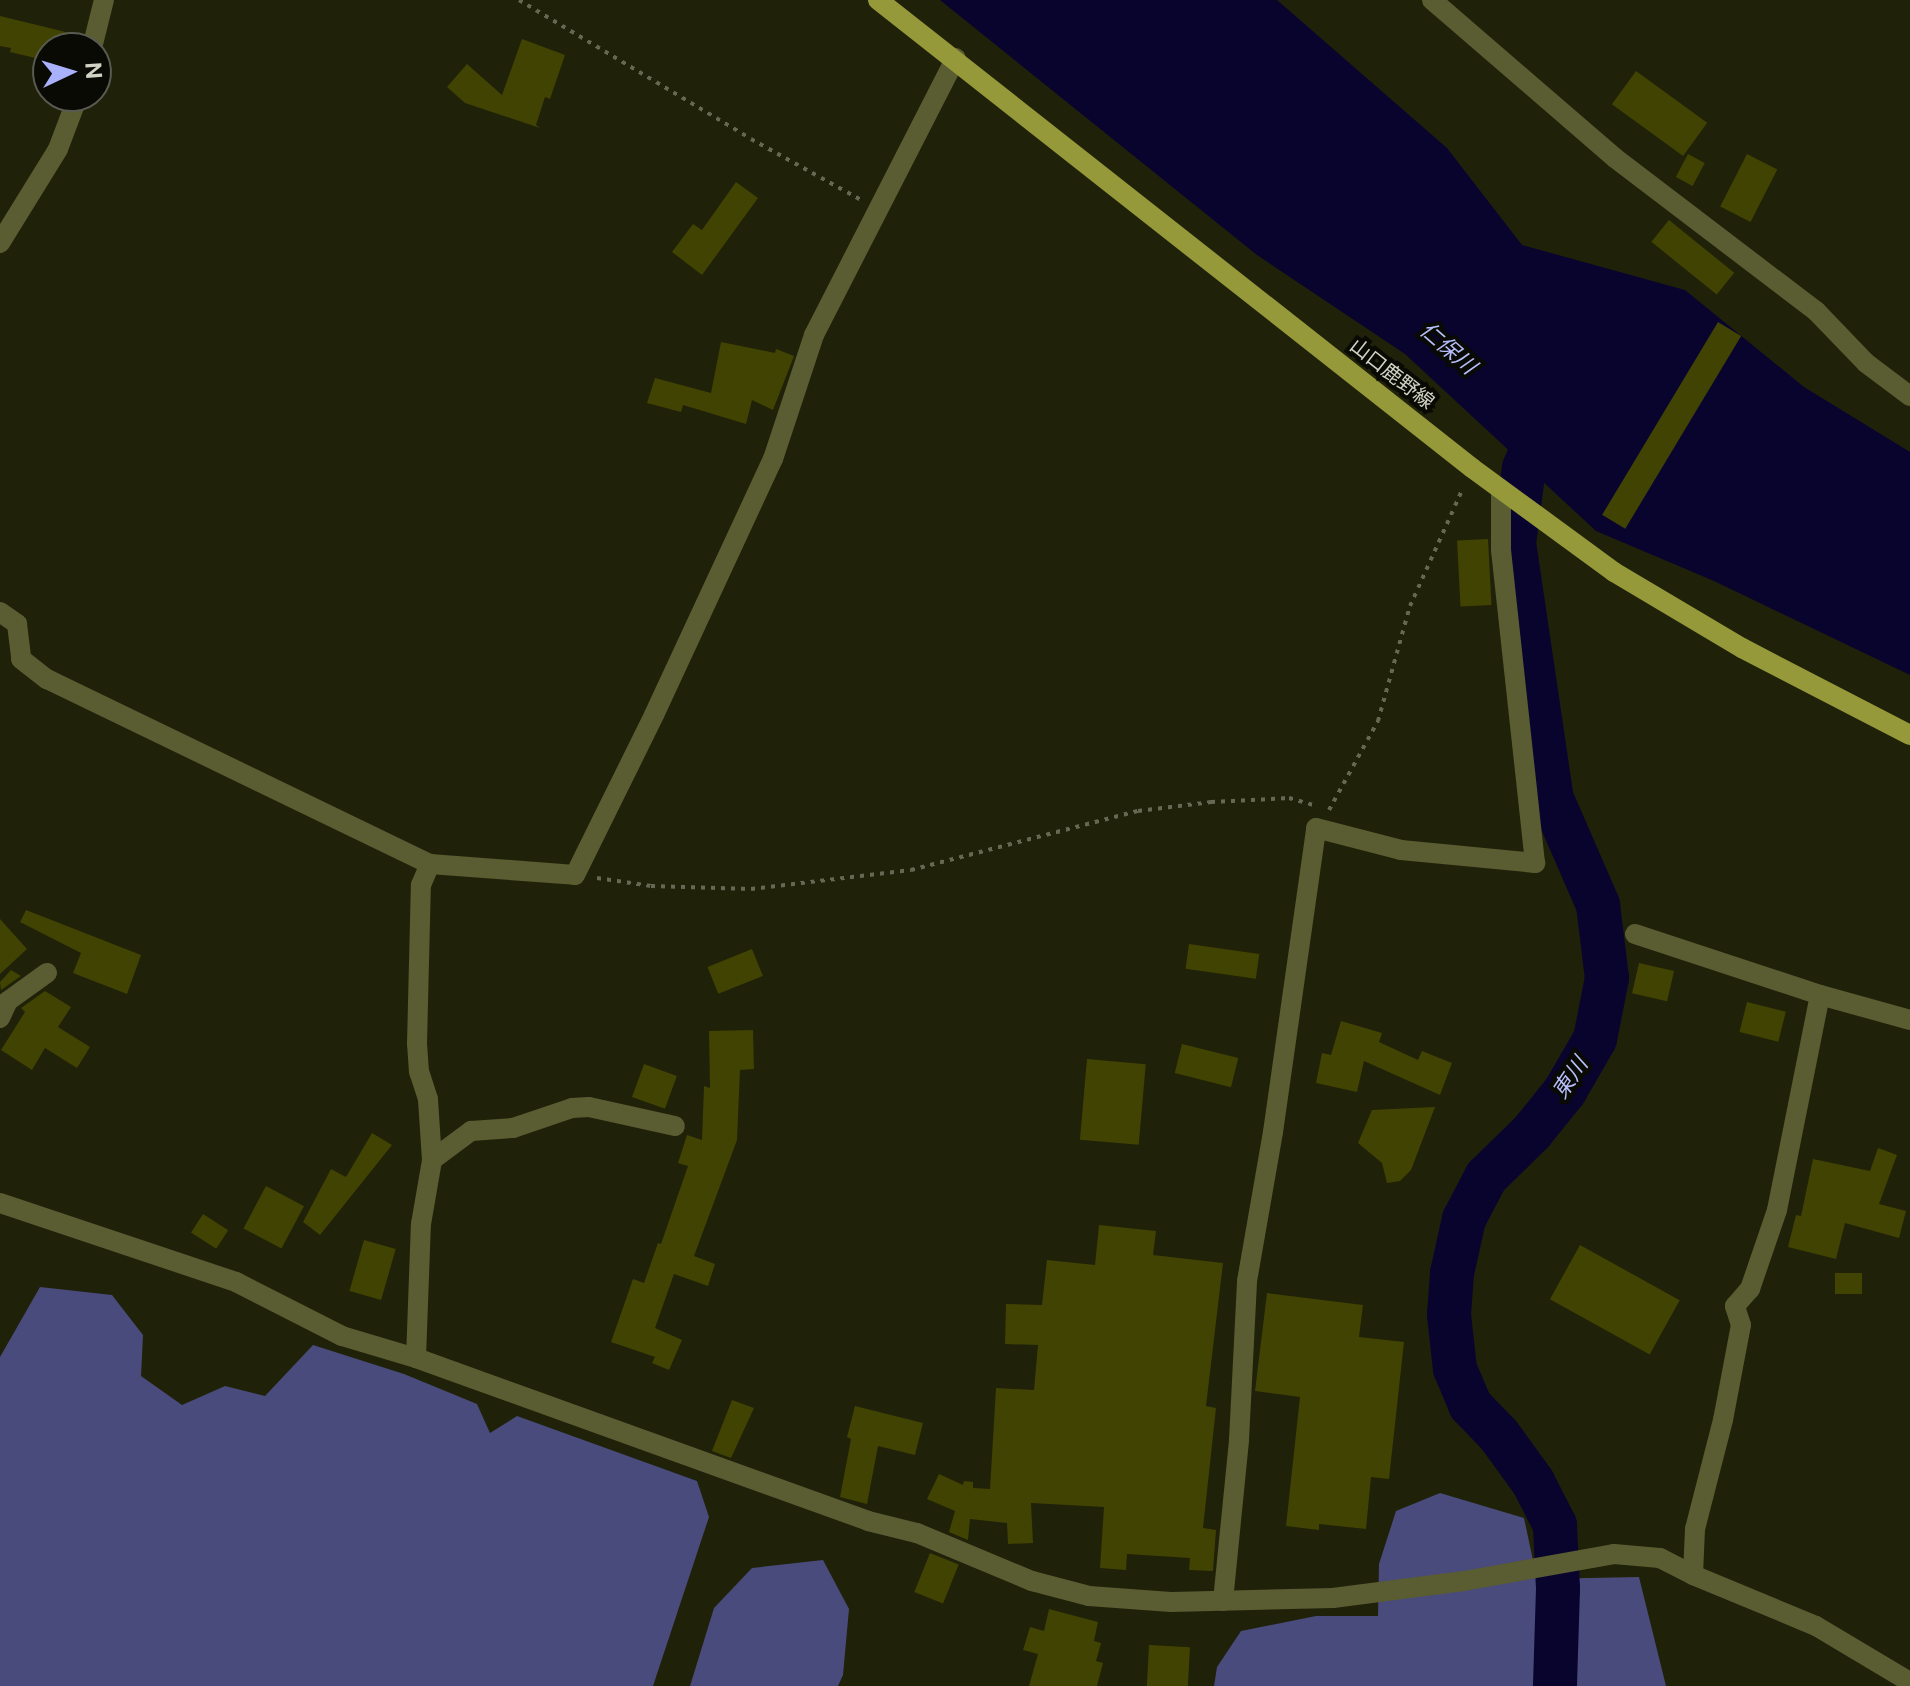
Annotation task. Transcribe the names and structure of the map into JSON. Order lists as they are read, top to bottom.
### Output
{
  "streets": {
    "main road": ["山口鹿野線"]
  },
  "water": ["仁保川", "東川"],
  "north": "right"
}
